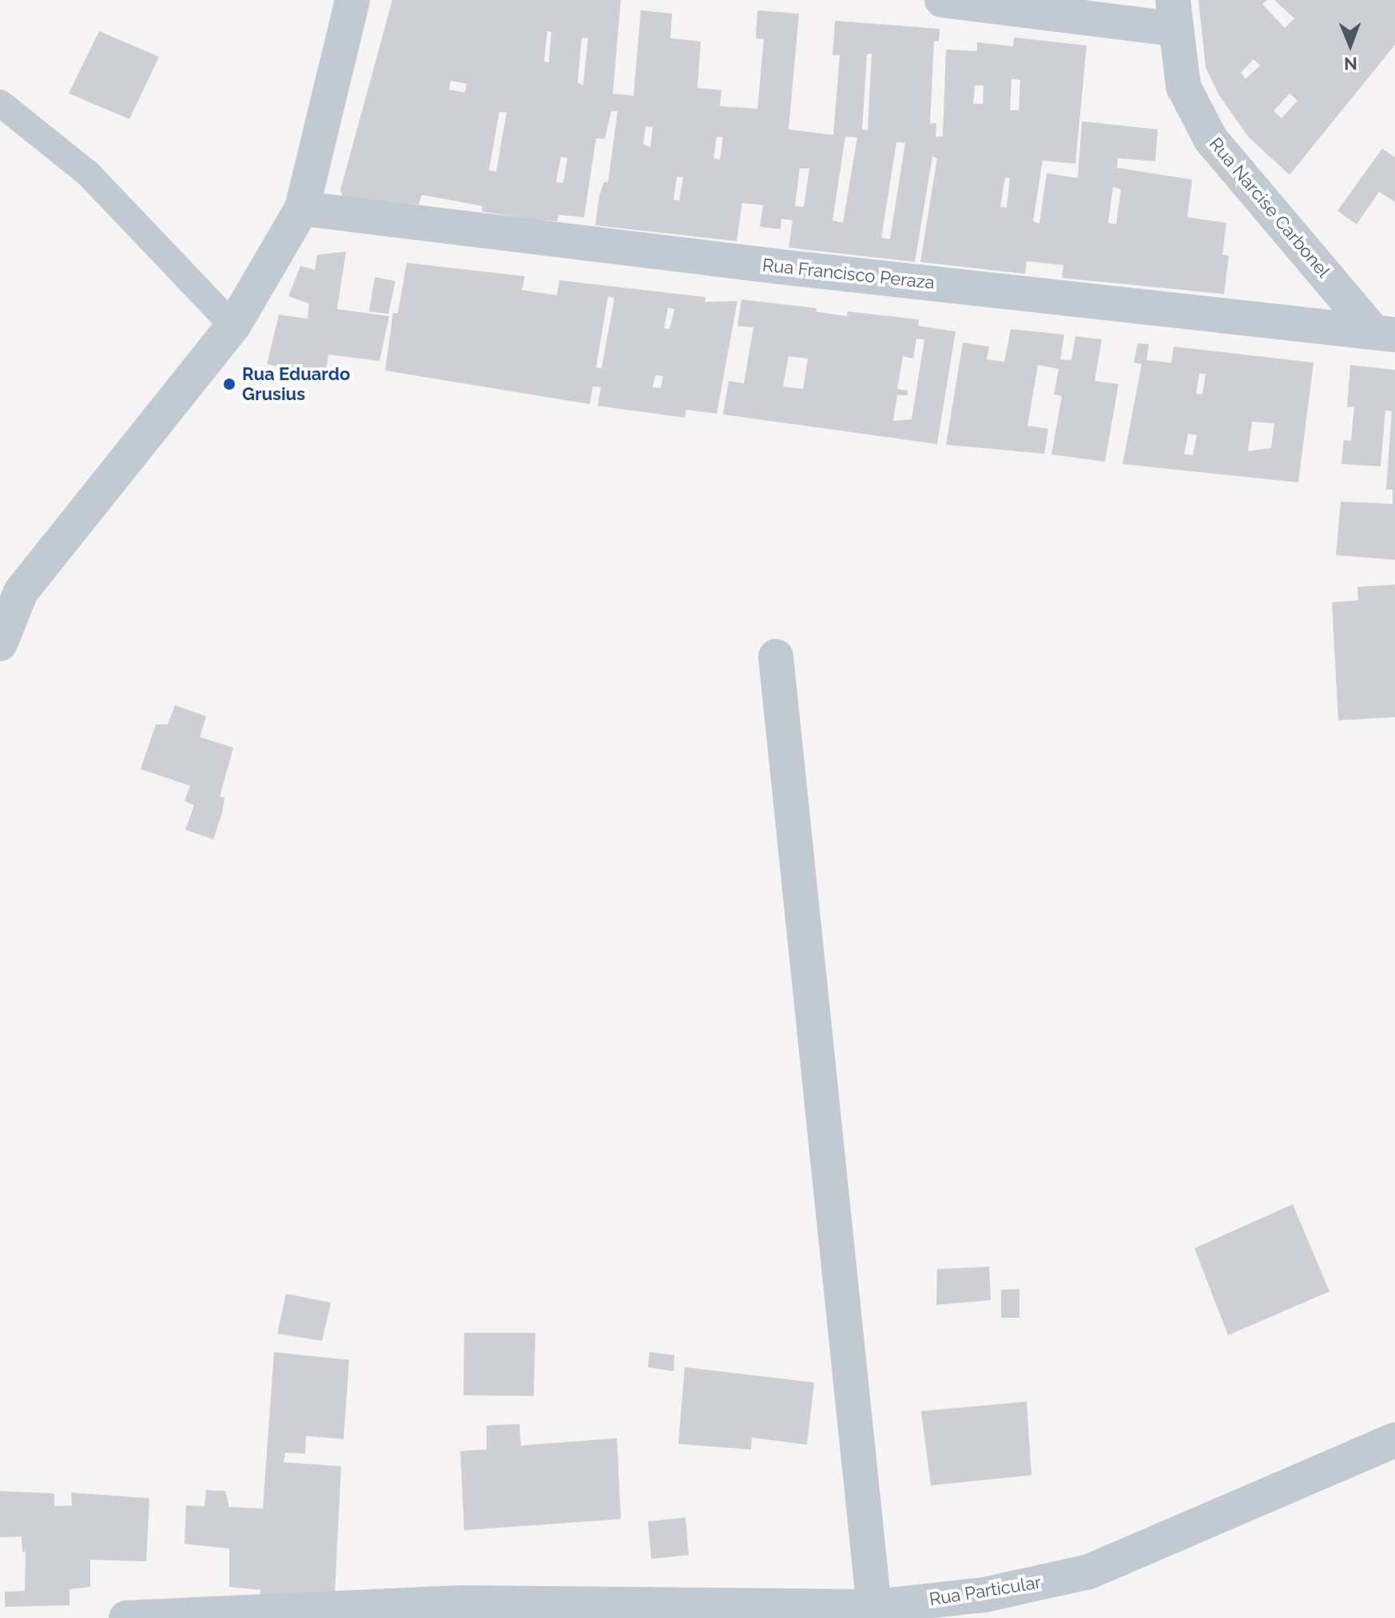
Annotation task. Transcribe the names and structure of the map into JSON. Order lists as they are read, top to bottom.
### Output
{
  "streets": {
    "street": ["Rua Narcise Carbonel", "Rua Francisco Peraza", "Rua Particular"]
  },
  "crossings": [
    ["Rua Narcise Carbonel", "Rua Francisco Peraza"]
  ],
  "places": ["Rua Eduardo Grusius"],
  "north": "bottom"
}
